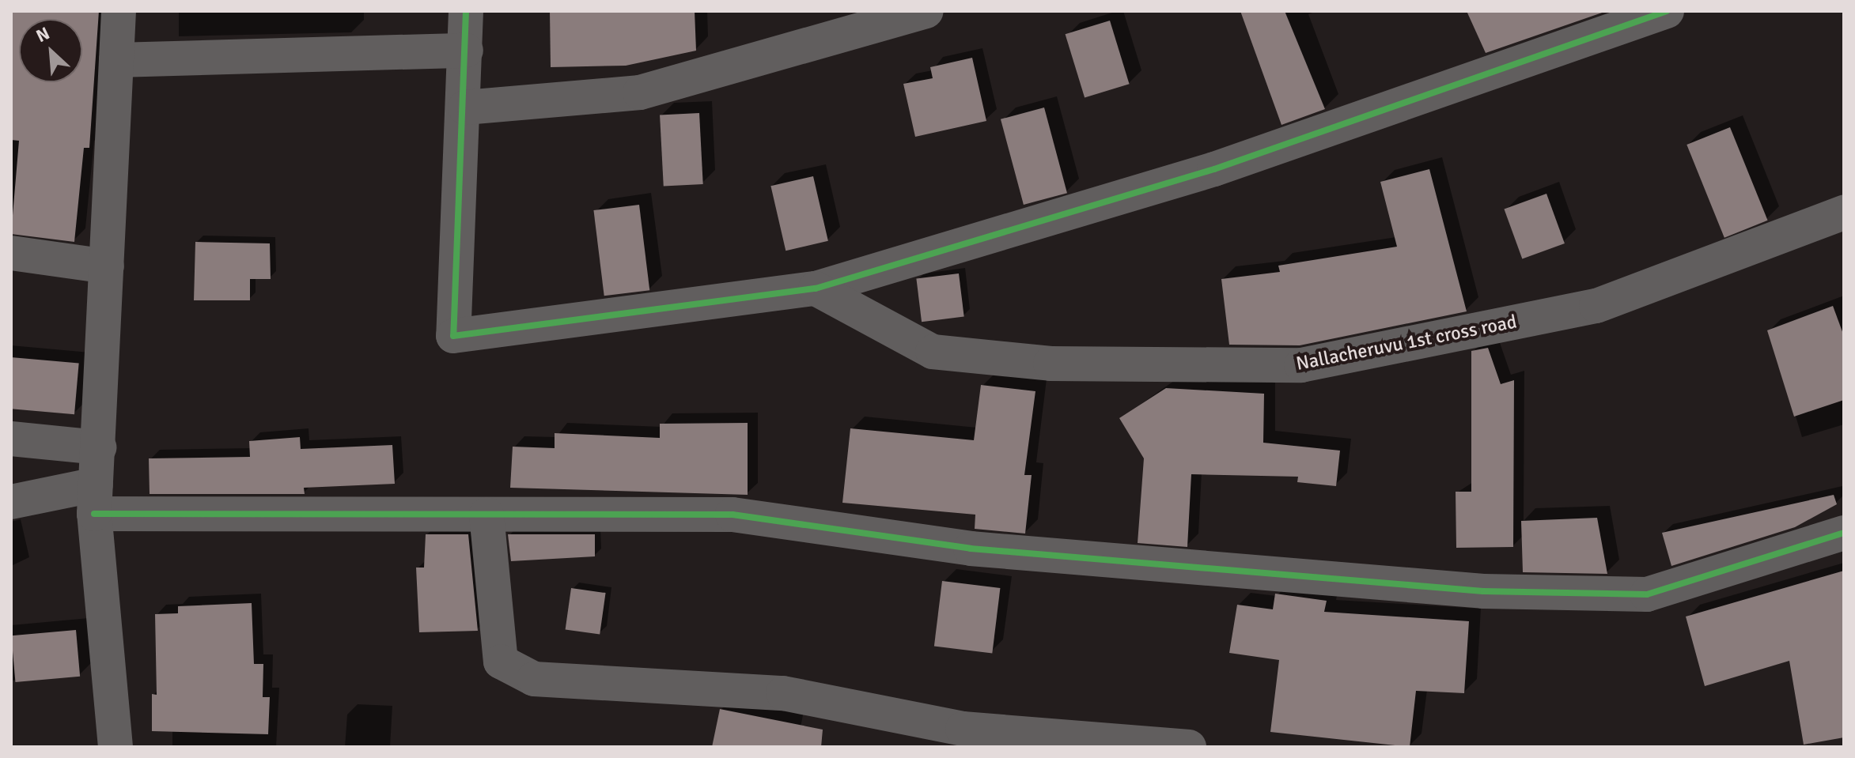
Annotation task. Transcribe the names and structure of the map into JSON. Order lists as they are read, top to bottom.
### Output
{
  "streets": {
    "street": ["Nallacheruvu 1st cross road"]
  },
  "north": "top left"
}
